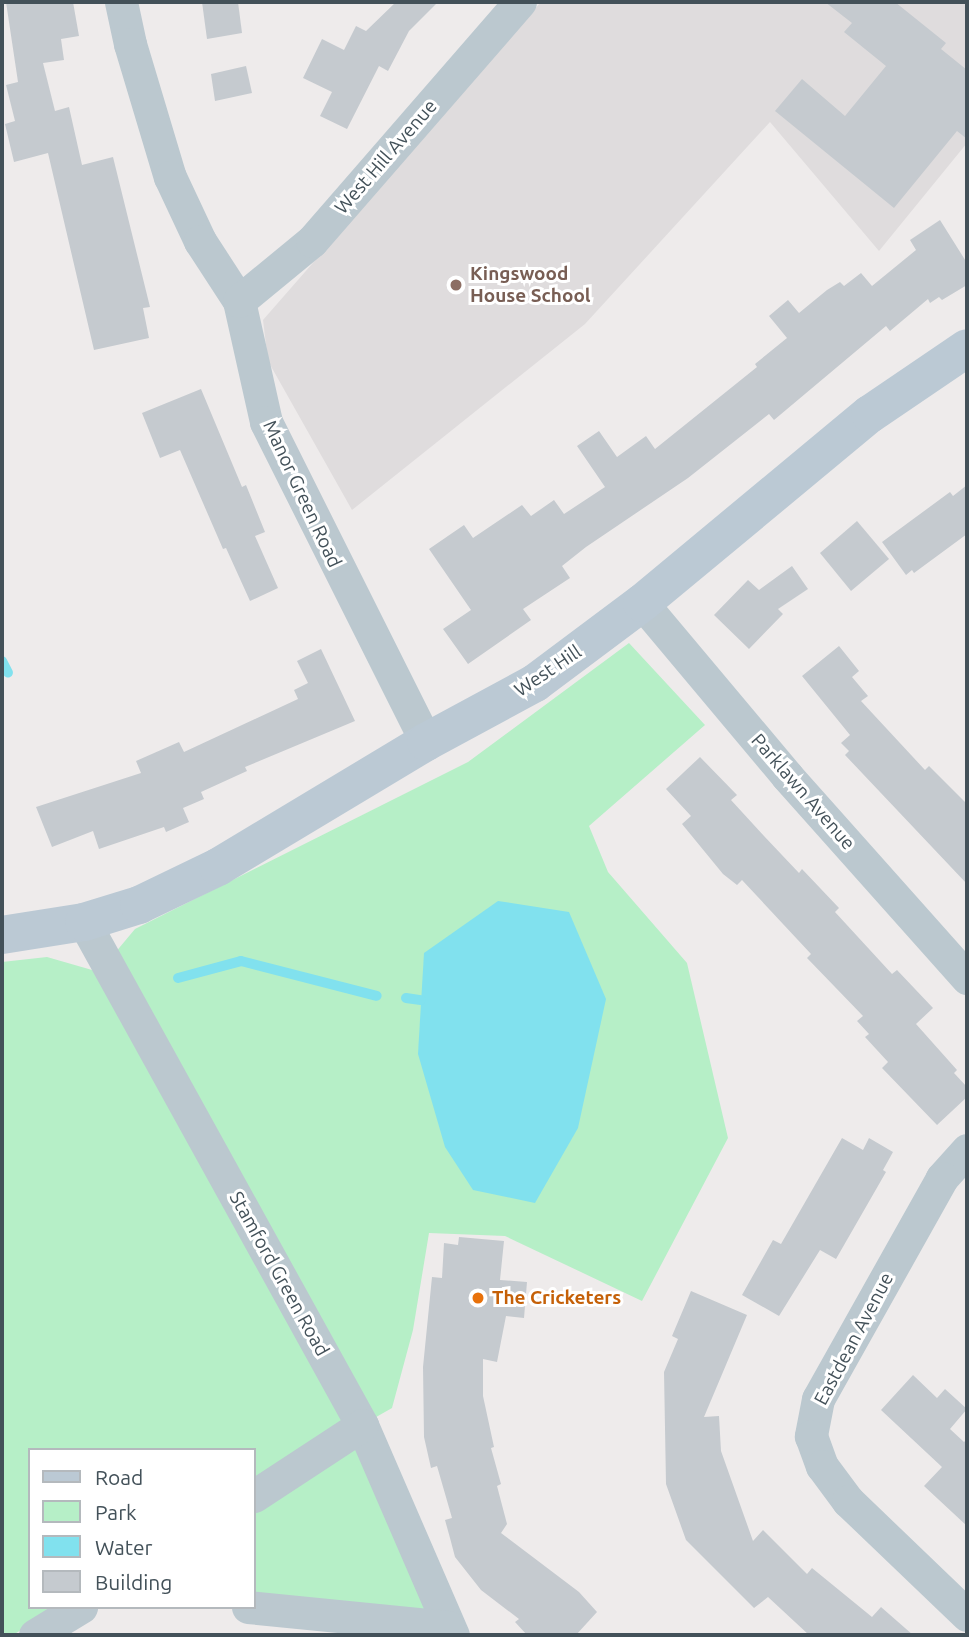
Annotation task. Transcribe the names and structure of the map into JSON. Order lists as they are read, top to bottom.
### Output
{
  "streets": {
    "main road": ["West Hill"],
    "street": [
      "West Hill Avenue",
      "Manor Green Road",
      "Parklawn Avenue",
      "Stamford Green Road",
      "Eastdean Avenue"
    ]
  },
  "crossings": [
    ["West Hill Avenue", "Manor Green Road"],
    ["Manor Green Road", "West Hill"],
    ["West Hill", "Parklawn Avenue"],
    ["West Hill", "Stamford Green Road"]
  ],
  "places": ["Kingswood House School", "The Cricketers"],
  "legend": [
    "Road",
    "Park",
    "Water",
    "Building"
  ]
}
